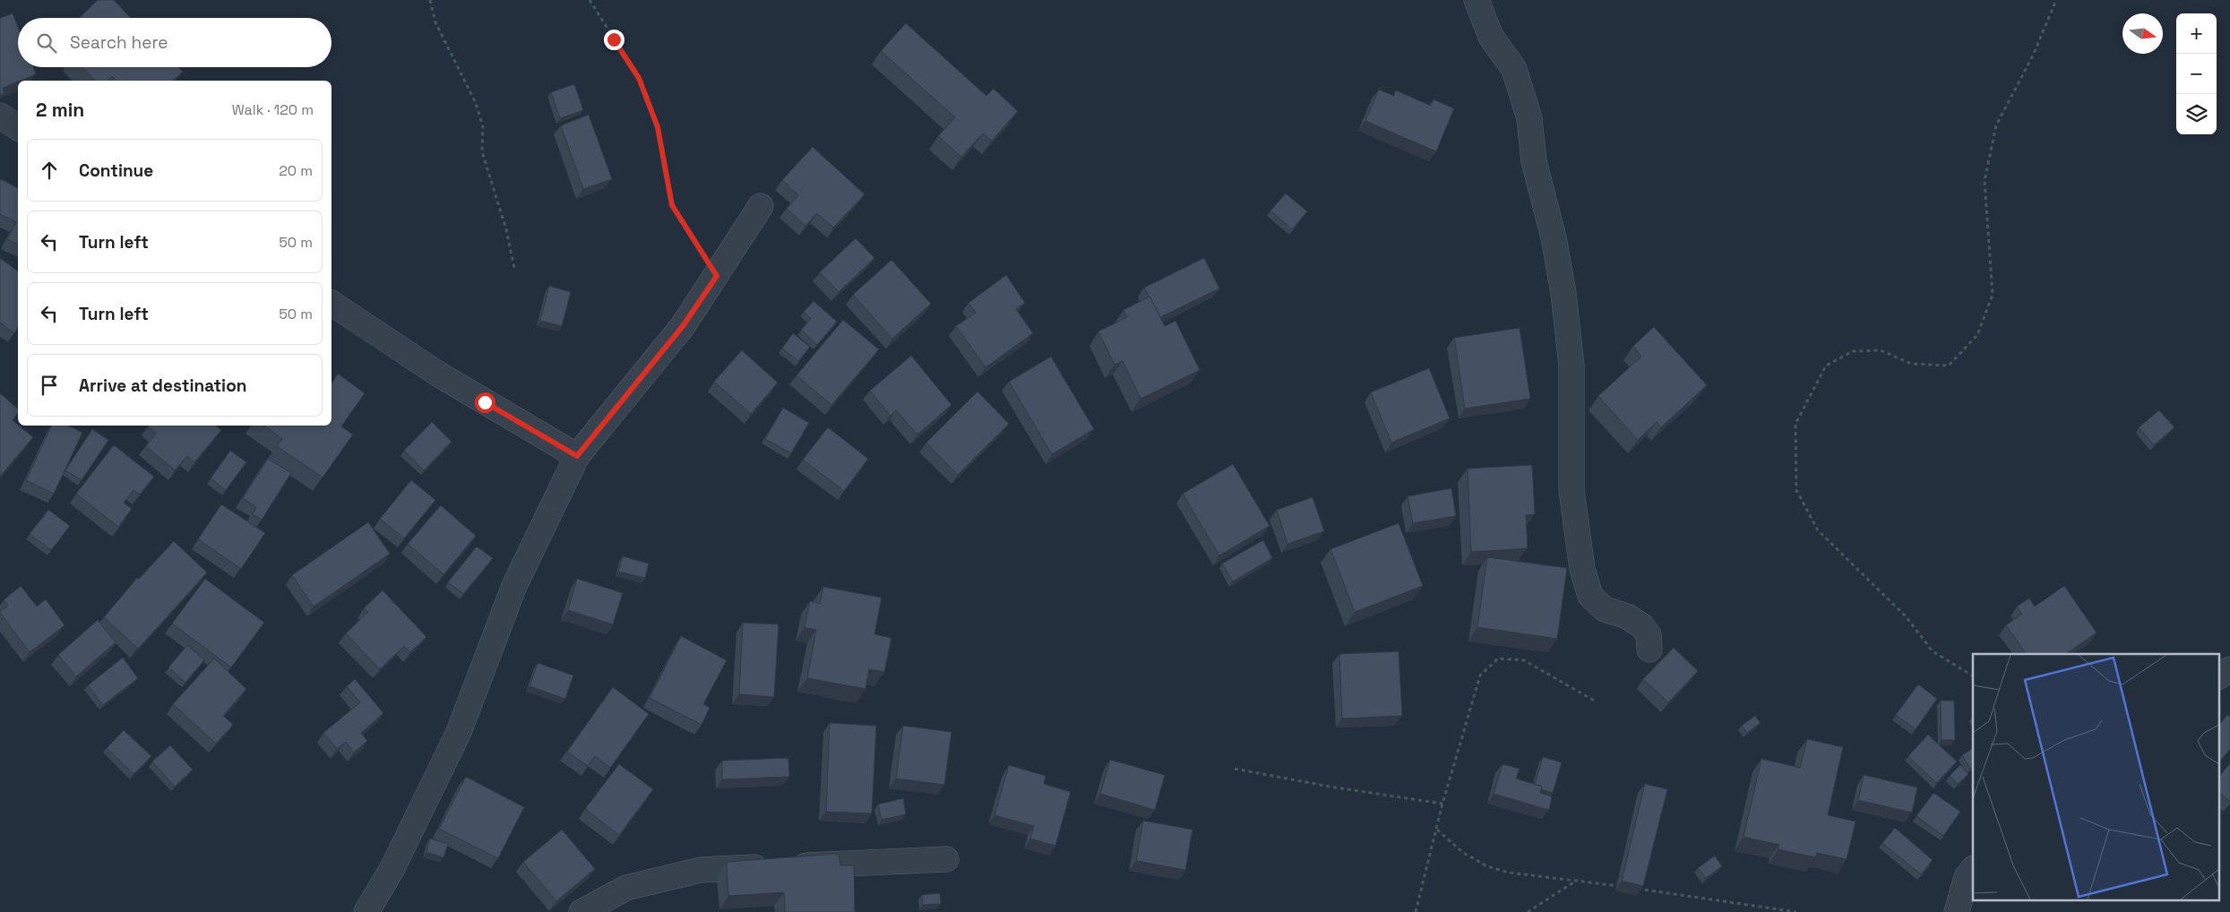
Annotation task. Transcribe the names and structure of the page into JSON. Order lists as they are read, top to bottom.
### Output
{
  "north": "right",
  "page": {
    "map_buttons": ["+", "−"],
    "search": "Search here",
    "heading": ["2 min", "Walk · 120 m"],
    "list": [
      ["Continue", "20 m"],
      ["Turn left", "50 m"],
      ["Turn left", "50 m"],
      "Arrive at destination"
    ]
  }
}
